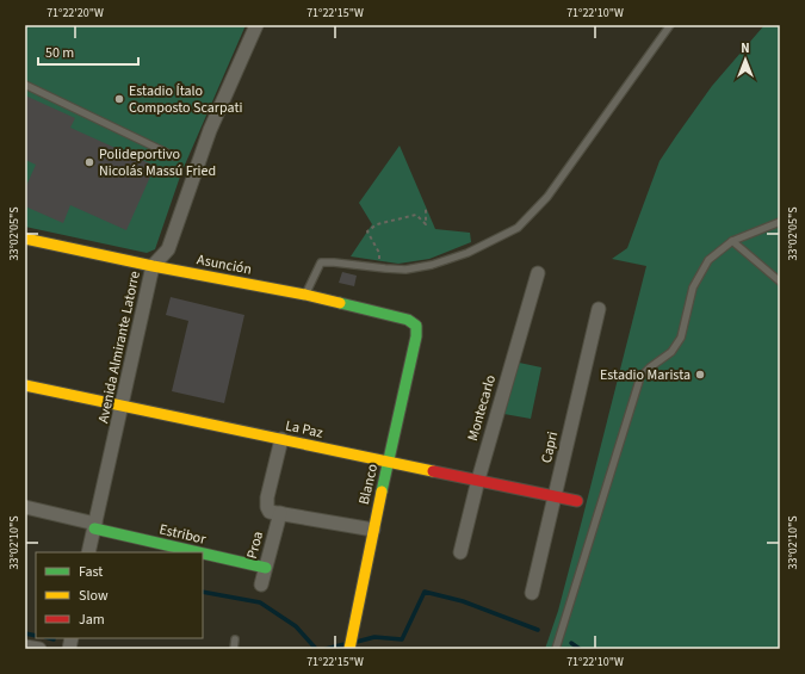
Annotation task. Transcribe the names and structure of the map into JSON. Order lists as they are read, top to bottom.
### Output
{
  "streets": {
    "street": [
      "Asunción",
      "Avenida Almirante Latorre",
      "Montecarlo",
      "La Paz",
      "Capri",
      "Blanco",
      "Estribor",
      "Proa"
    ]
  },
  "crossings": [
    ["Asunción", "Avenida Almirante Latorre"],
    ["Asunción", "Blanco"],
    ["Avenida Almirante Latorre", "La Paz"],
    ["Avenida Almirante Latorre", "Estribor"],
    ["Montecarlo", "La Paz"],
    ["La Paz", "Capri"],
    ["La Paz", "Blanco"],
    ["Estribor", "Proa"]
  ],
  "places": ["Estadio Ítalo Composto Scarpati", "Polideportivo Nicolás Massú Fried", "Estadio Marista"],
  "legend": ["Fast", "Slow", "Jam"],
  "scale_bar": "50 m",
  "north": "top",
  "coordinates": [
    "71°22'20\"W",
    "71°22'15\"W",
    "71°22'10\"W",
    "33°02'05\"S",
    "33°02'10\"S"
  ]
}
